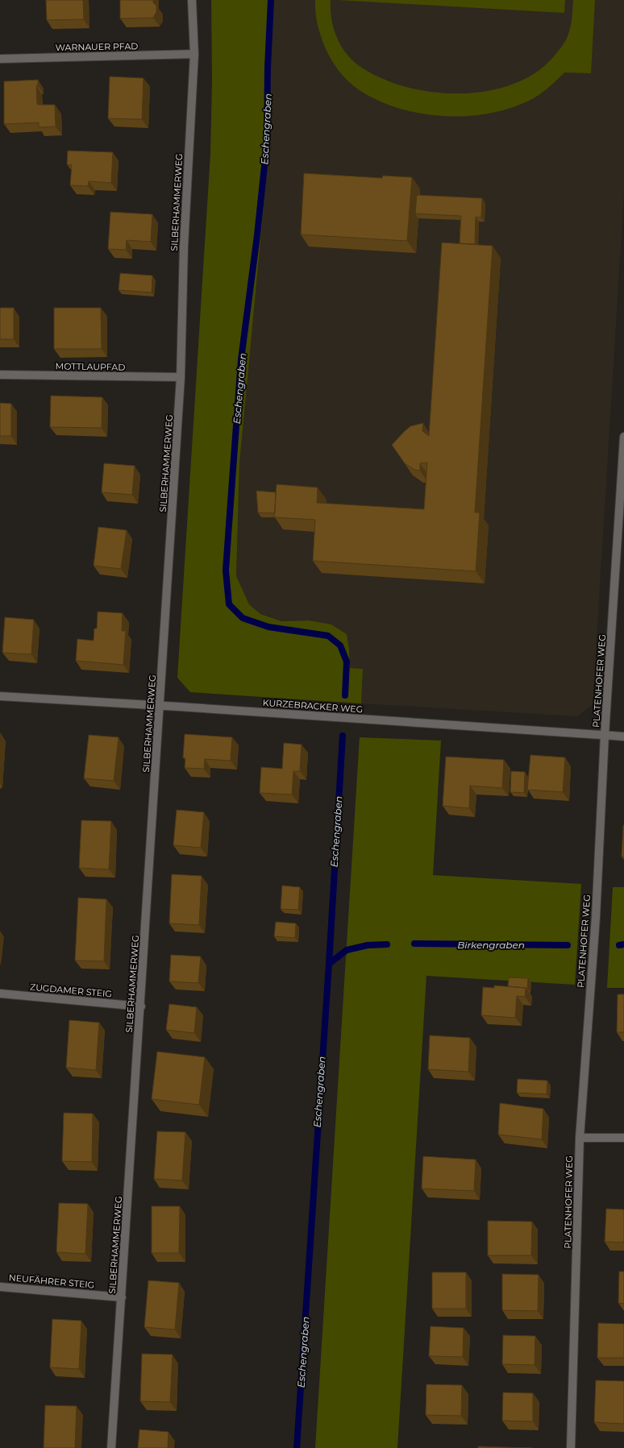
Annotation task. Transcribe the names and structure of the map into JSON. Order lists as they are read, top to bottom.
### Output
{
  "streets": {
    "street": [
      "WARNAUER PFAD",
      "SILBERHAMMERWEG",
      "MOTTLAUPFAD",
      "PLATENHOFER WEG",
      "KURZEBRACKER WEG",
      "ZUGDAMER STEIG",
      "NEUFÄHRER STEIG"
    ]
  },
  "crossings": [
    ["WARNAUER PFAD", "SILBERHAMMERWEG"],
    ["SILBERHAMMERWEG", "MOTTLAUPFAD"],
    ["SILBERHAMMERWEG", "KURZEBRACKER WEG"],
    ["SILBERHAMMERWEG", "ZUGDAMER STEIG"],
    ["SILBERHAMMERWEG", "NEUFÄHRER STEIG"],
    ["PLATENHOFER WEG", "KURZEBRACKER WEG"]
  ],
  "water": ["Eschengraben", "Birkengraben"]
}
